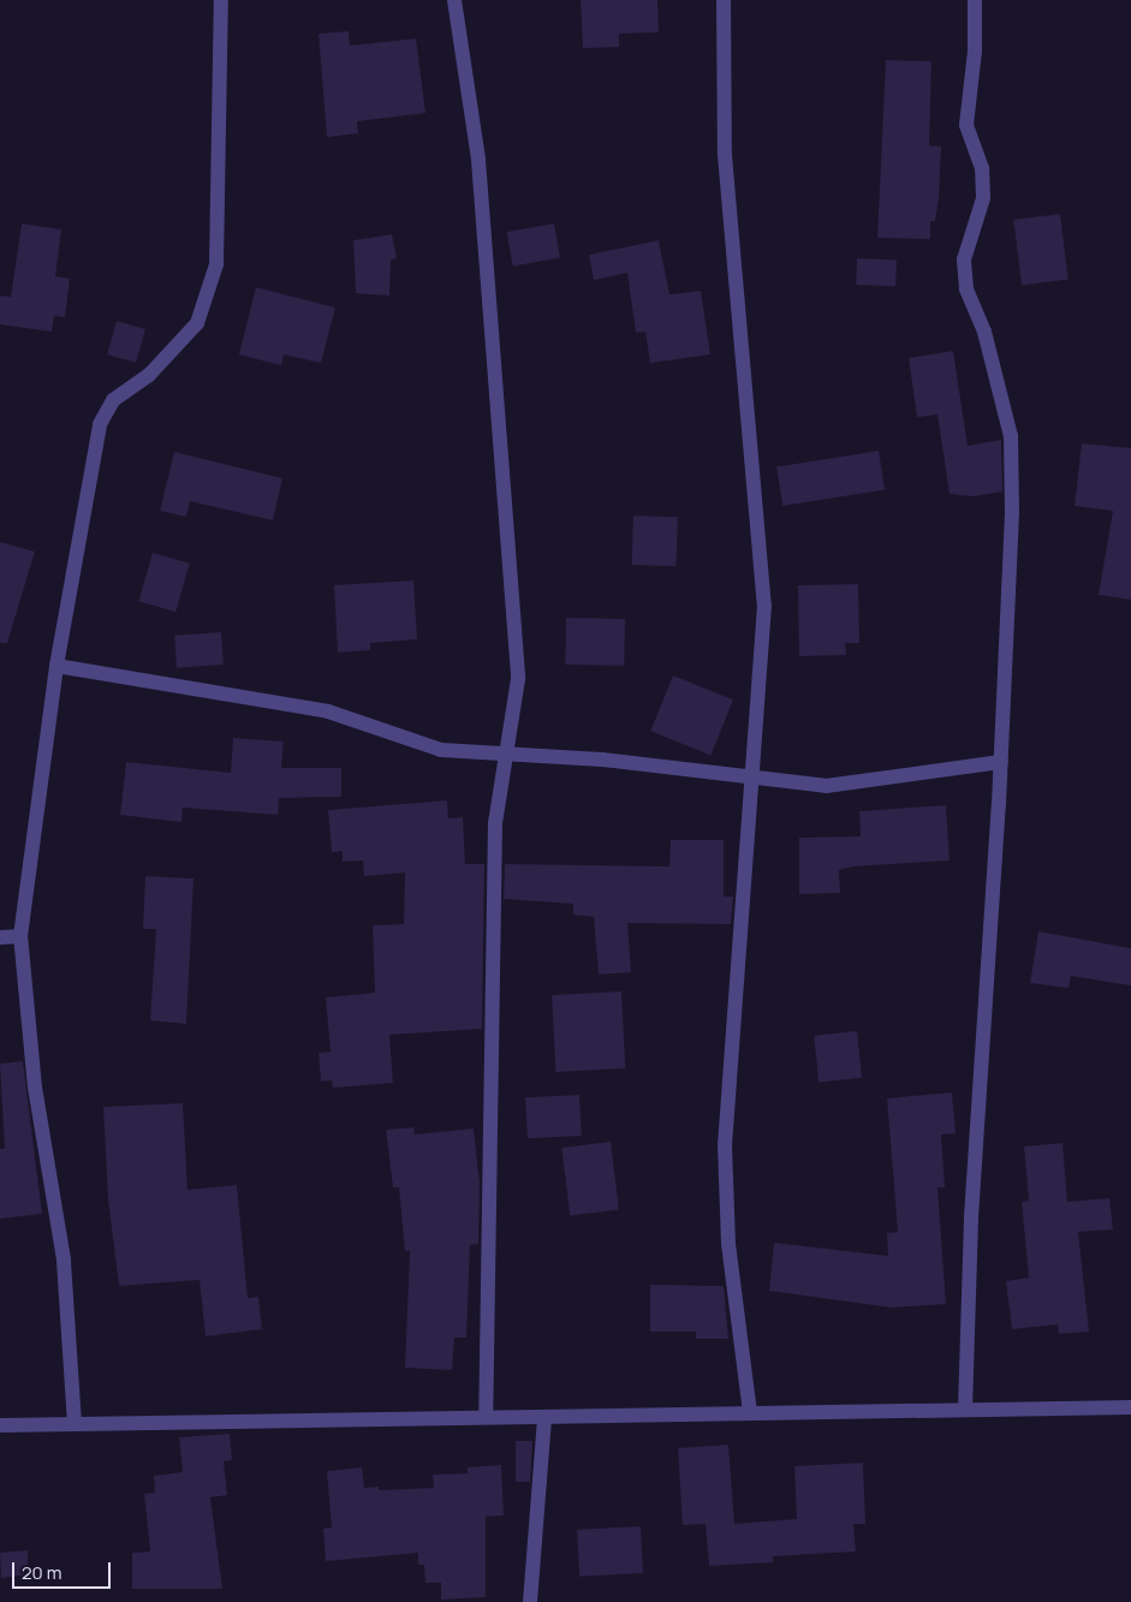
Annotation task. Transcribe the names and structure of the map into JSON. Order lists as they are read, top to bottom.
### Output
{
  "scale_bar": "20 m"
}
